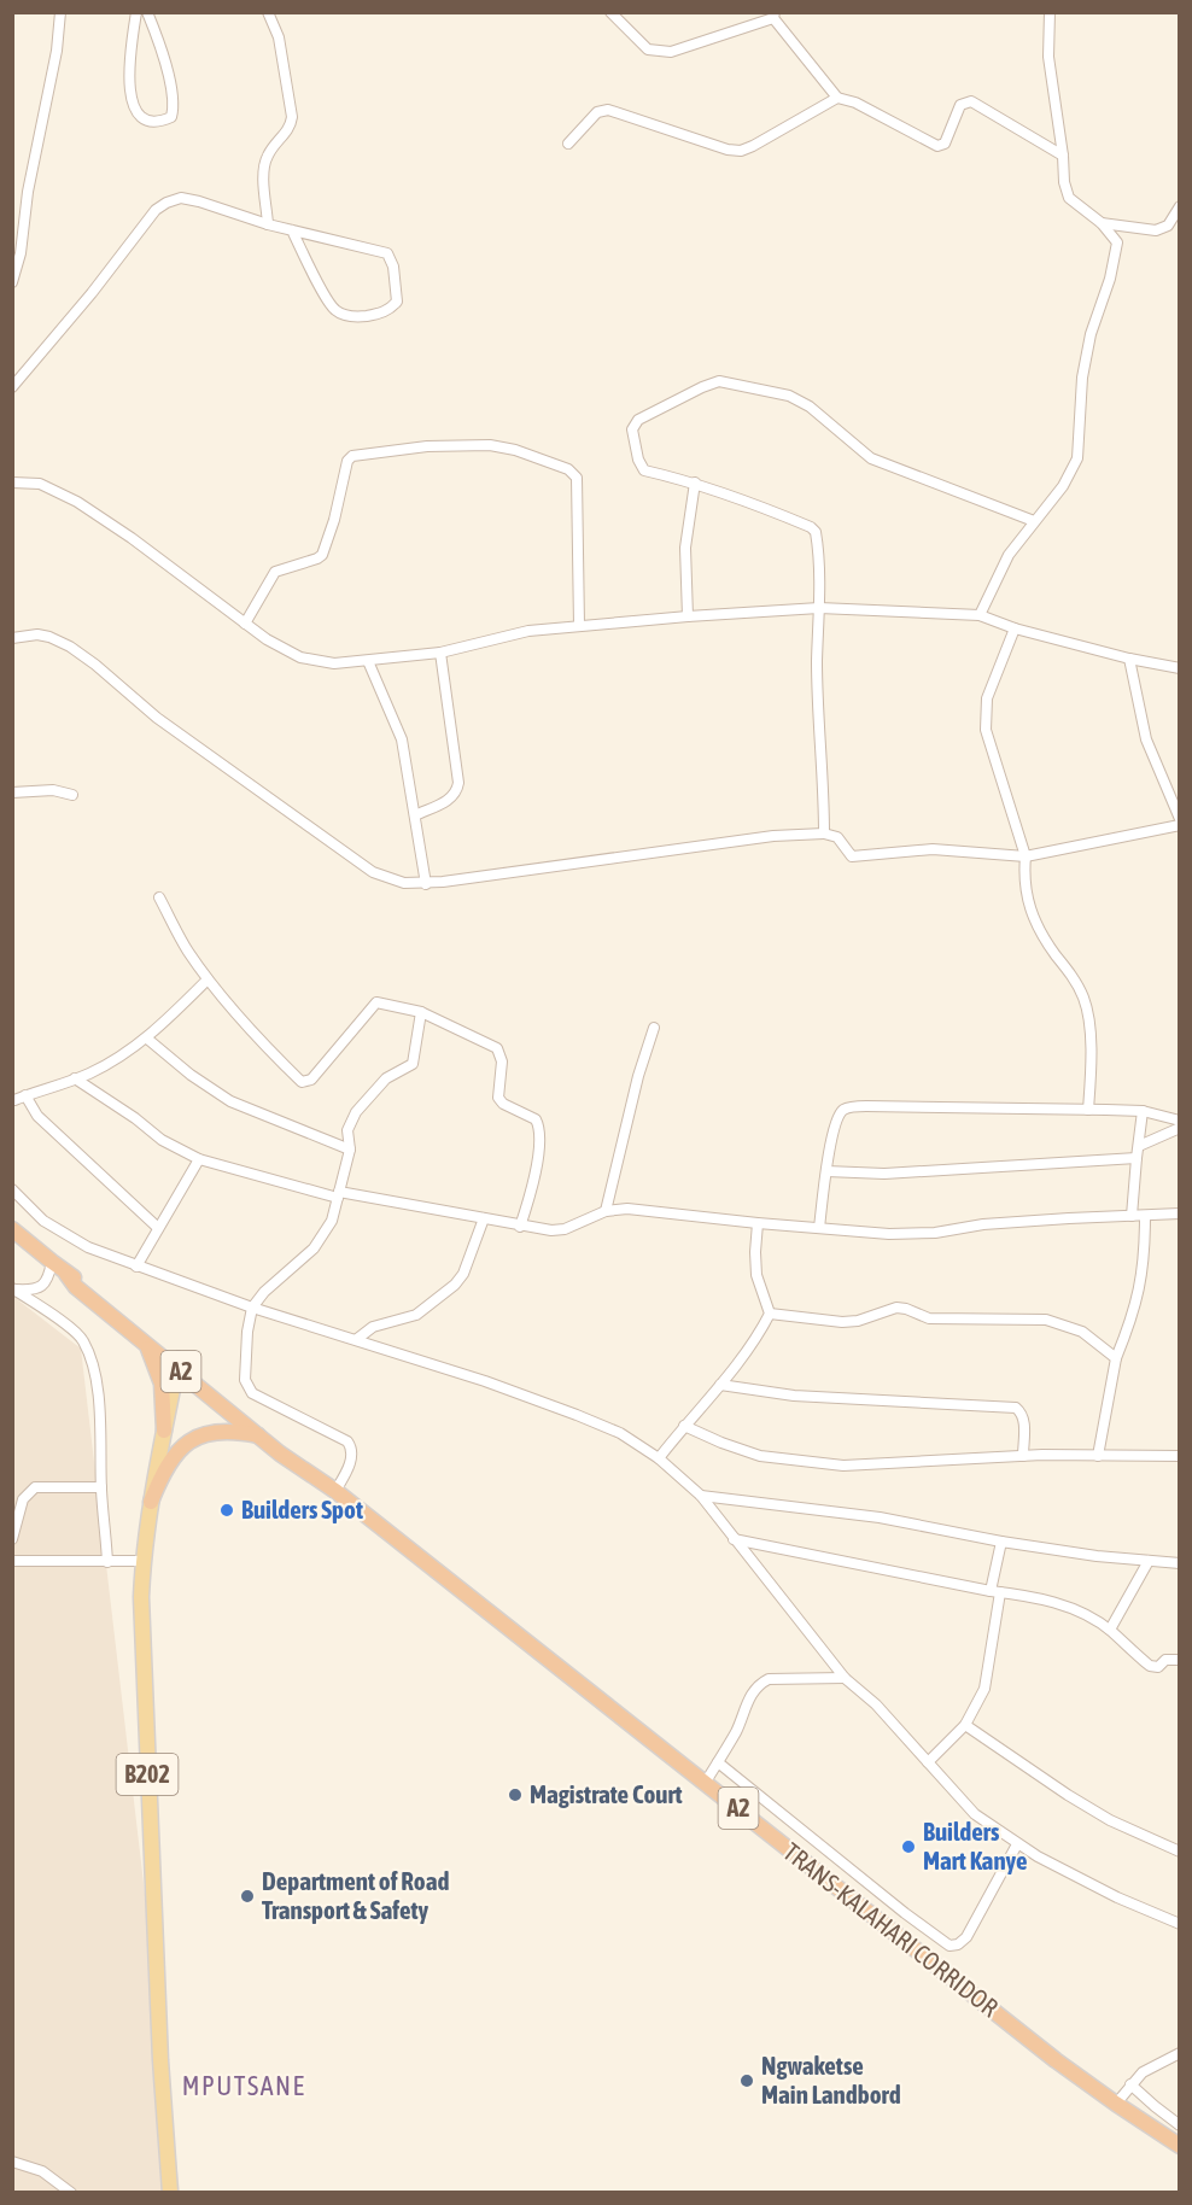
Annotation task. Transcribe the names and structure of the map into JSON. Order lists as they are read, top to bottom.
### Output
{
  "streets": {
    "highway": ["A2", "TRANS-KALAHARI CORRIDOR"],
    "main road": ["B202"]
  },
  "crossings": [
    ["B202", "TRANS-KALAHARI CORRIDOR"]
  ],
  "districts": ["MPUTSANE"],
  "places": [
    "Builders Spot",
    "Magistrate Court",
    "Builders Mart Kanye",
    "Department of Road Transport & Safety",
    "Ngwaketse Main Landbord"
  ]
}
